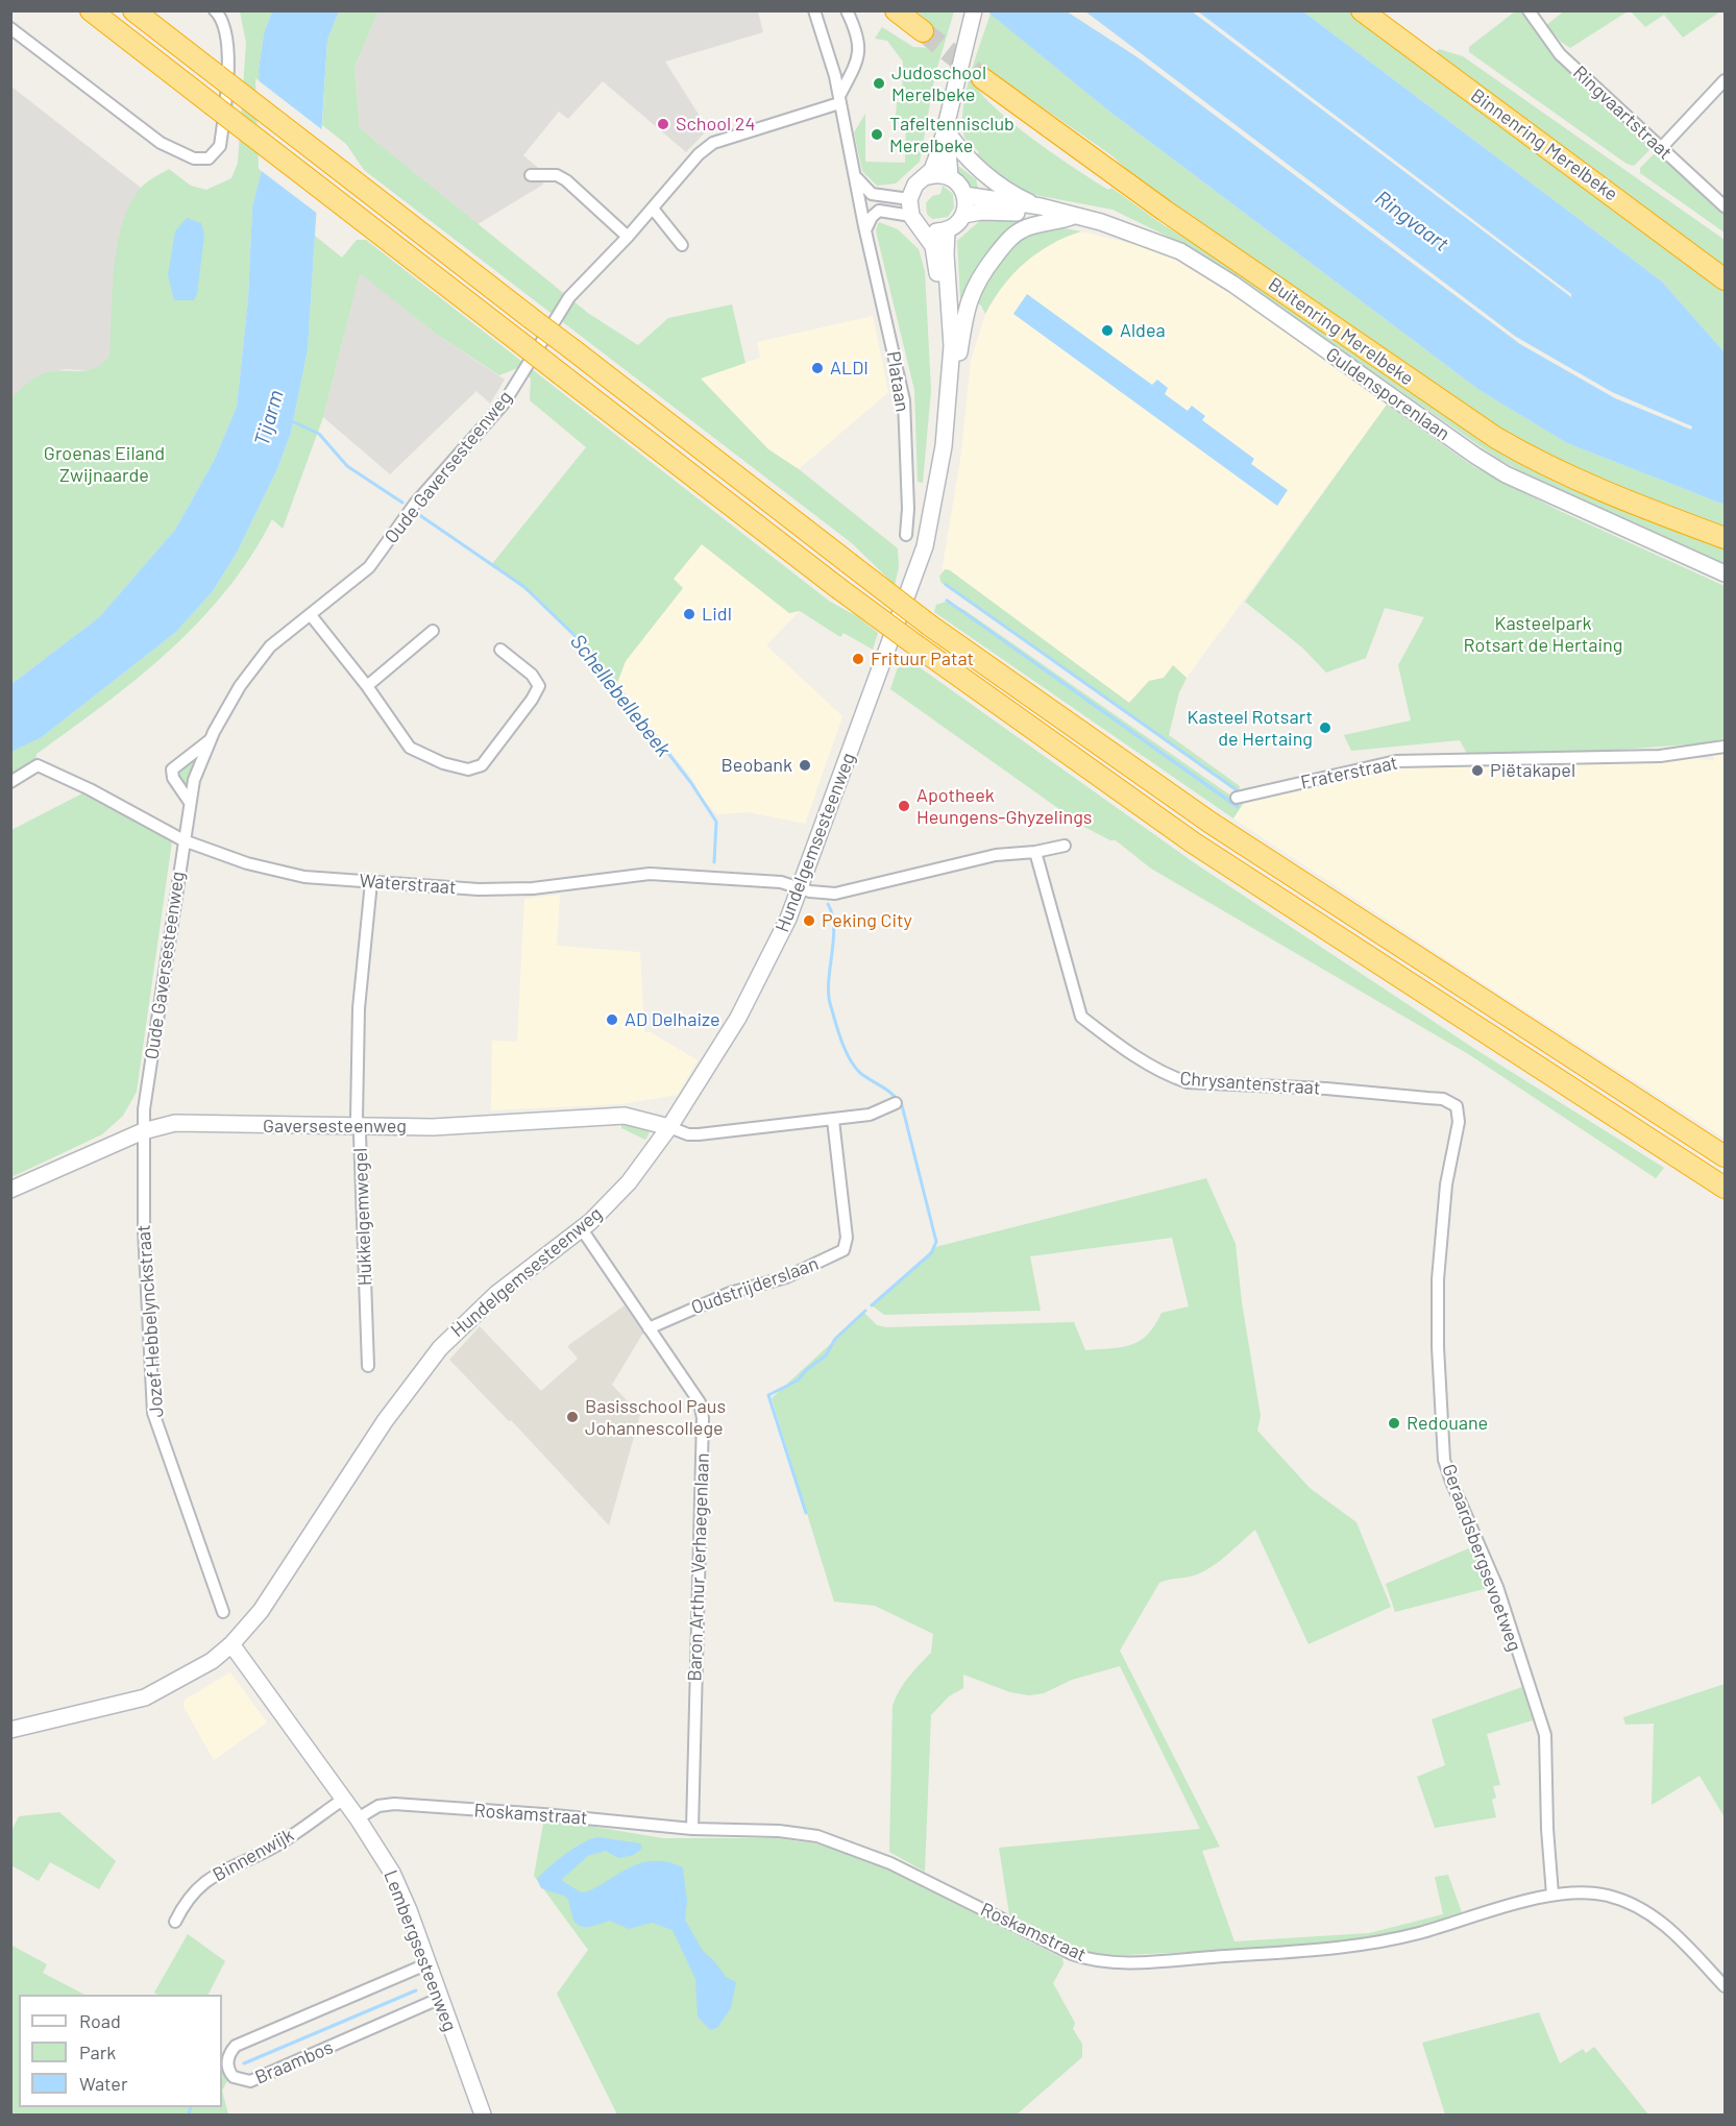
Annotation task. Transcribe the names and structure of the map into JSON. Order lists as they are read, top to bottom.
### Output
{
  "streets": {
    "highway": ["Binnenring Merelbeke", "Buitenring Merelbeke"],
    "main road": [
      "Guldensporenlaan",
      "Hundelgemsesteenweg",
      "Gaversesteenweg",
      "Lembergsesteenweg"
    ],
    "street": [
      "Ringvaartstraat",
      "Plataan",
      "Oude Gaversesteenweg",
      "Fraterstraat",
      "Waterstraat",
      "Chrysantenstraat",
      "Hukkelgemwegel",
      "Oudstrijderslaan",
      "Jozef Hebbelynckstraat",
      "Geraardsbergsevoetweg",
      "Baron Arthur Verhaegenlaan",
      "Roskamstraat",
      "Binnenwijk",
      "Braambos"
    ]
  },
  "crossings": [
    ["Plataan", "Oude Gaversesteenweg"],
    ["Guldensporenlaan", "Hundelgemsesteenweg"],
    ["Oude Gaversesteenweg", "Waterstraat"],
    ["Oude Gaversesteenweg", "Gaversesteenweg"],
    ["Oude Gaversesteenweg", "Jozef Hebbelynckstraat"],
    ["Hundelgemsesteenweg", "Waterstraat"],
    ["Hundelgemsesteenweg", "Gaversesteenweg"],
    ["Hundelgemsesteenweg", "Baron Arthur Verhaegenlaan"],
    ["Hundelgemsesteenweg", "Lembergsesteenweg"],
    ["Waterstraat", "Hukkelgemwegel"],
    ["Chrysantenstraat", "Geraardsbergsevoetweg"],
    ["Gaversesteenweg", "Hukkelgemwegel"],
    ["Gaversesteenweg", "Jozef Hebbelynckstraat"],
    ["Oudstrijderslaan", "Baron Arthur Verhaegenlaan"],
    ["Geraardsbergsevoetweg", "Roskamstraat"],
    ["Baron Arthur Verhaegenlaan", "Roskamstraat"],
    ["Roskamstraat", "Lembergsesteenweg"],
    ["Binnenwijk", "Lembergsesteenweg"],
    ["Lembergsesteenweg", "Braambos"]
  ],
  "water": ["Ringvaart", "Tijarm", "Schellebellebeek"],
  "parks": ["Groenas Eiland Zwijnaarde", "Kasteelpark Rotsart de Hertaing"],
  "places": [
    "Judoschool Merelbeke",
    "School 24",
    "Tafeltennisclub Merelbeke",
    "Aldea",
    "ALDI",
    "Lidl",
    "Frituur Patat",
    "Kasteel Rotsart de Hertaing",
    "Beobank",
    "Piëtakapel",
    "Apotheek Heungens-Ghyzelings",
    "Peking City",
    "AD Delhaize",
    "Basisschool Paus Johannescollege",
    "Redouane"
  ],
  "legend": ["Road", "Park", "Water"]
}
